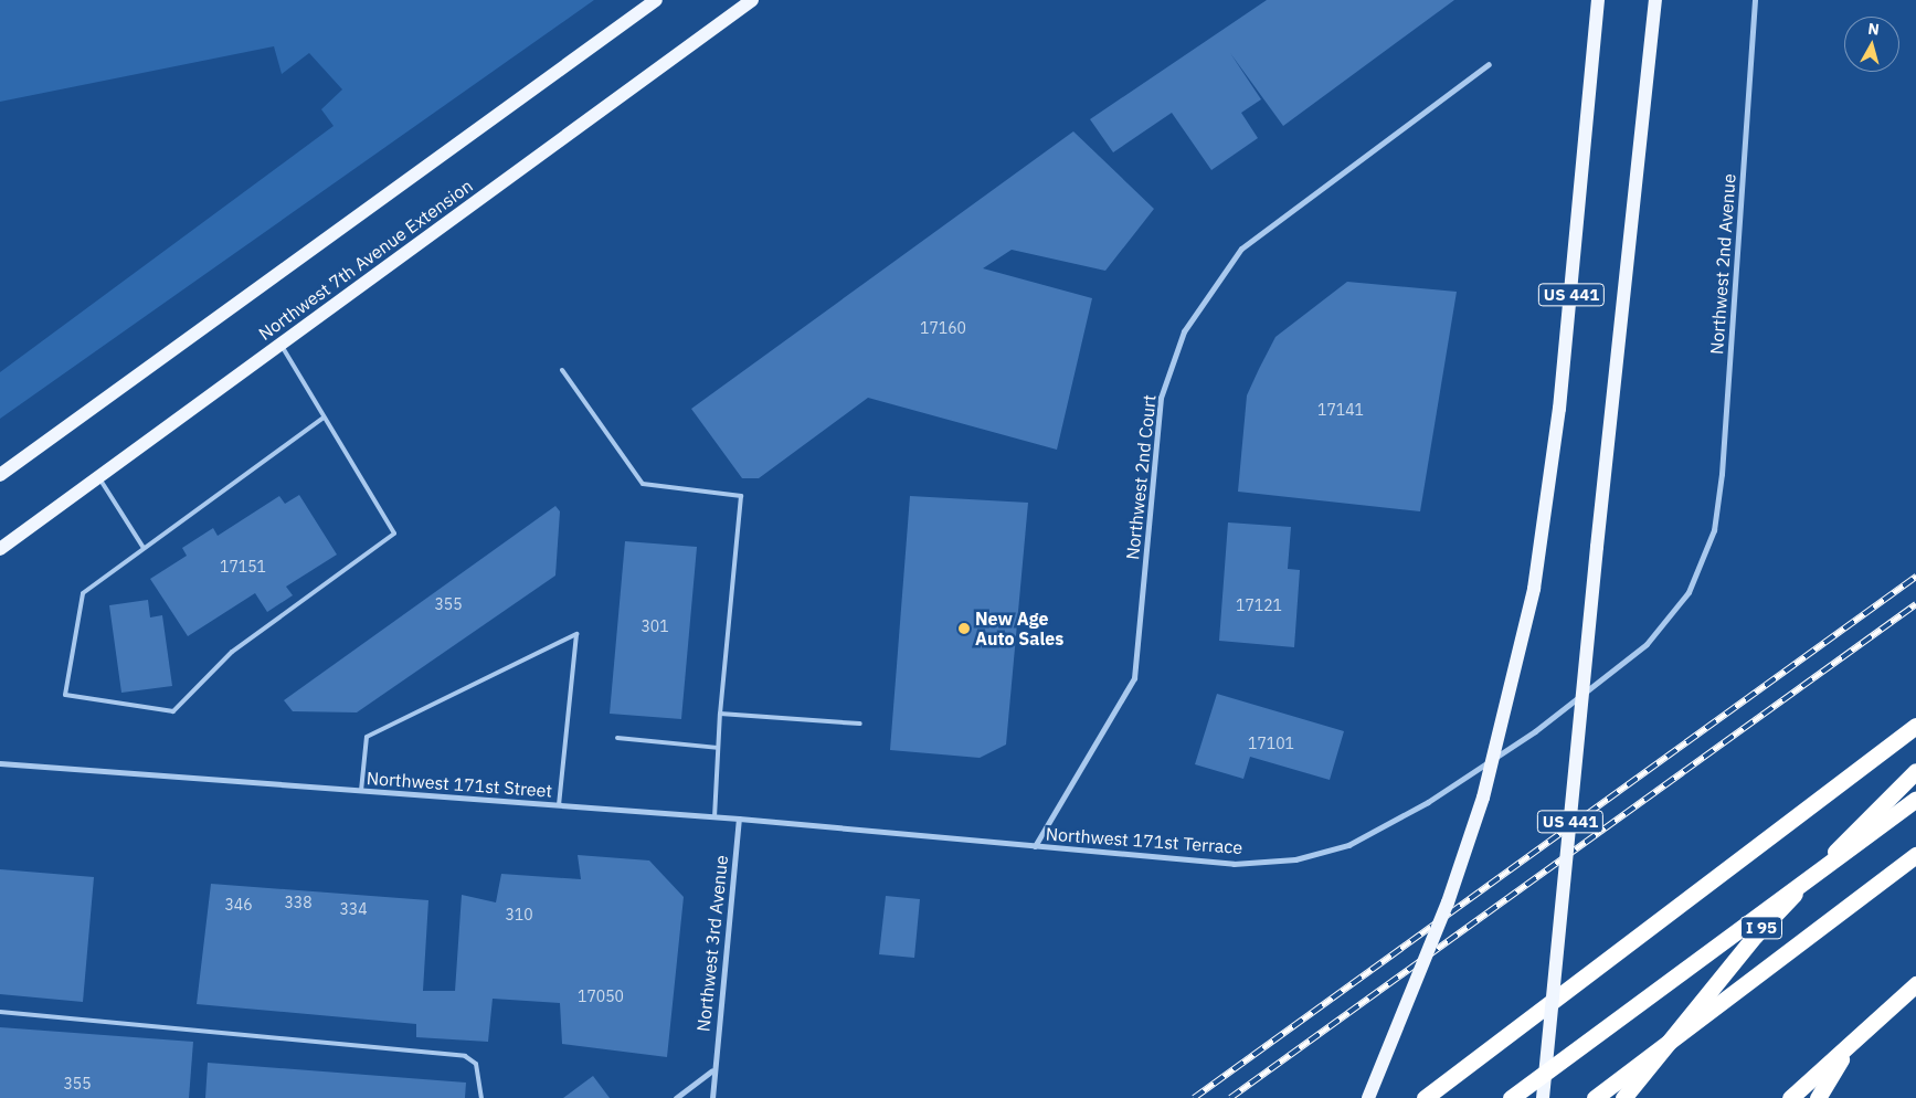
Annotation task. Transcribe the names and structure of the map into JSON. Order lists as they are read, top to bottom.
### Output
{
  "streets": {
    "highway": ["I 95"],
    "main road": ["Northwest 7th Avenue Extension", "US 441"],
    "street": [
      "Northwest 2nd Avenue",
      "Northwest 2nd Court",
      "Northwest 171st Street",
      "Northwest 171st Terrace",
      "Northwest 3rd Avenue"
    ]
  },
  "crossings": [
    ["Northwest 2nd Avenue", "Northwest 171st Terrace"],
    ["Northwest 2nd Court", "Northwest 171st Terrace"],
    ["Northwest 171st Street", "Northwest 171st Terrace"],
    ["Northwest 171st Street", "Northwest 3rd Avenue"]
  ],
  "places": ["New Age Auto Sales"],
  "house_numbers": [
    "17160",
    "17141",
    "17151",
    "355",
    "17121",
    "301",
    "17101",
    "338",
    "346",
    "334",
    "310",
    "17050",
    "355"
  ],
  "north": "top"
}
